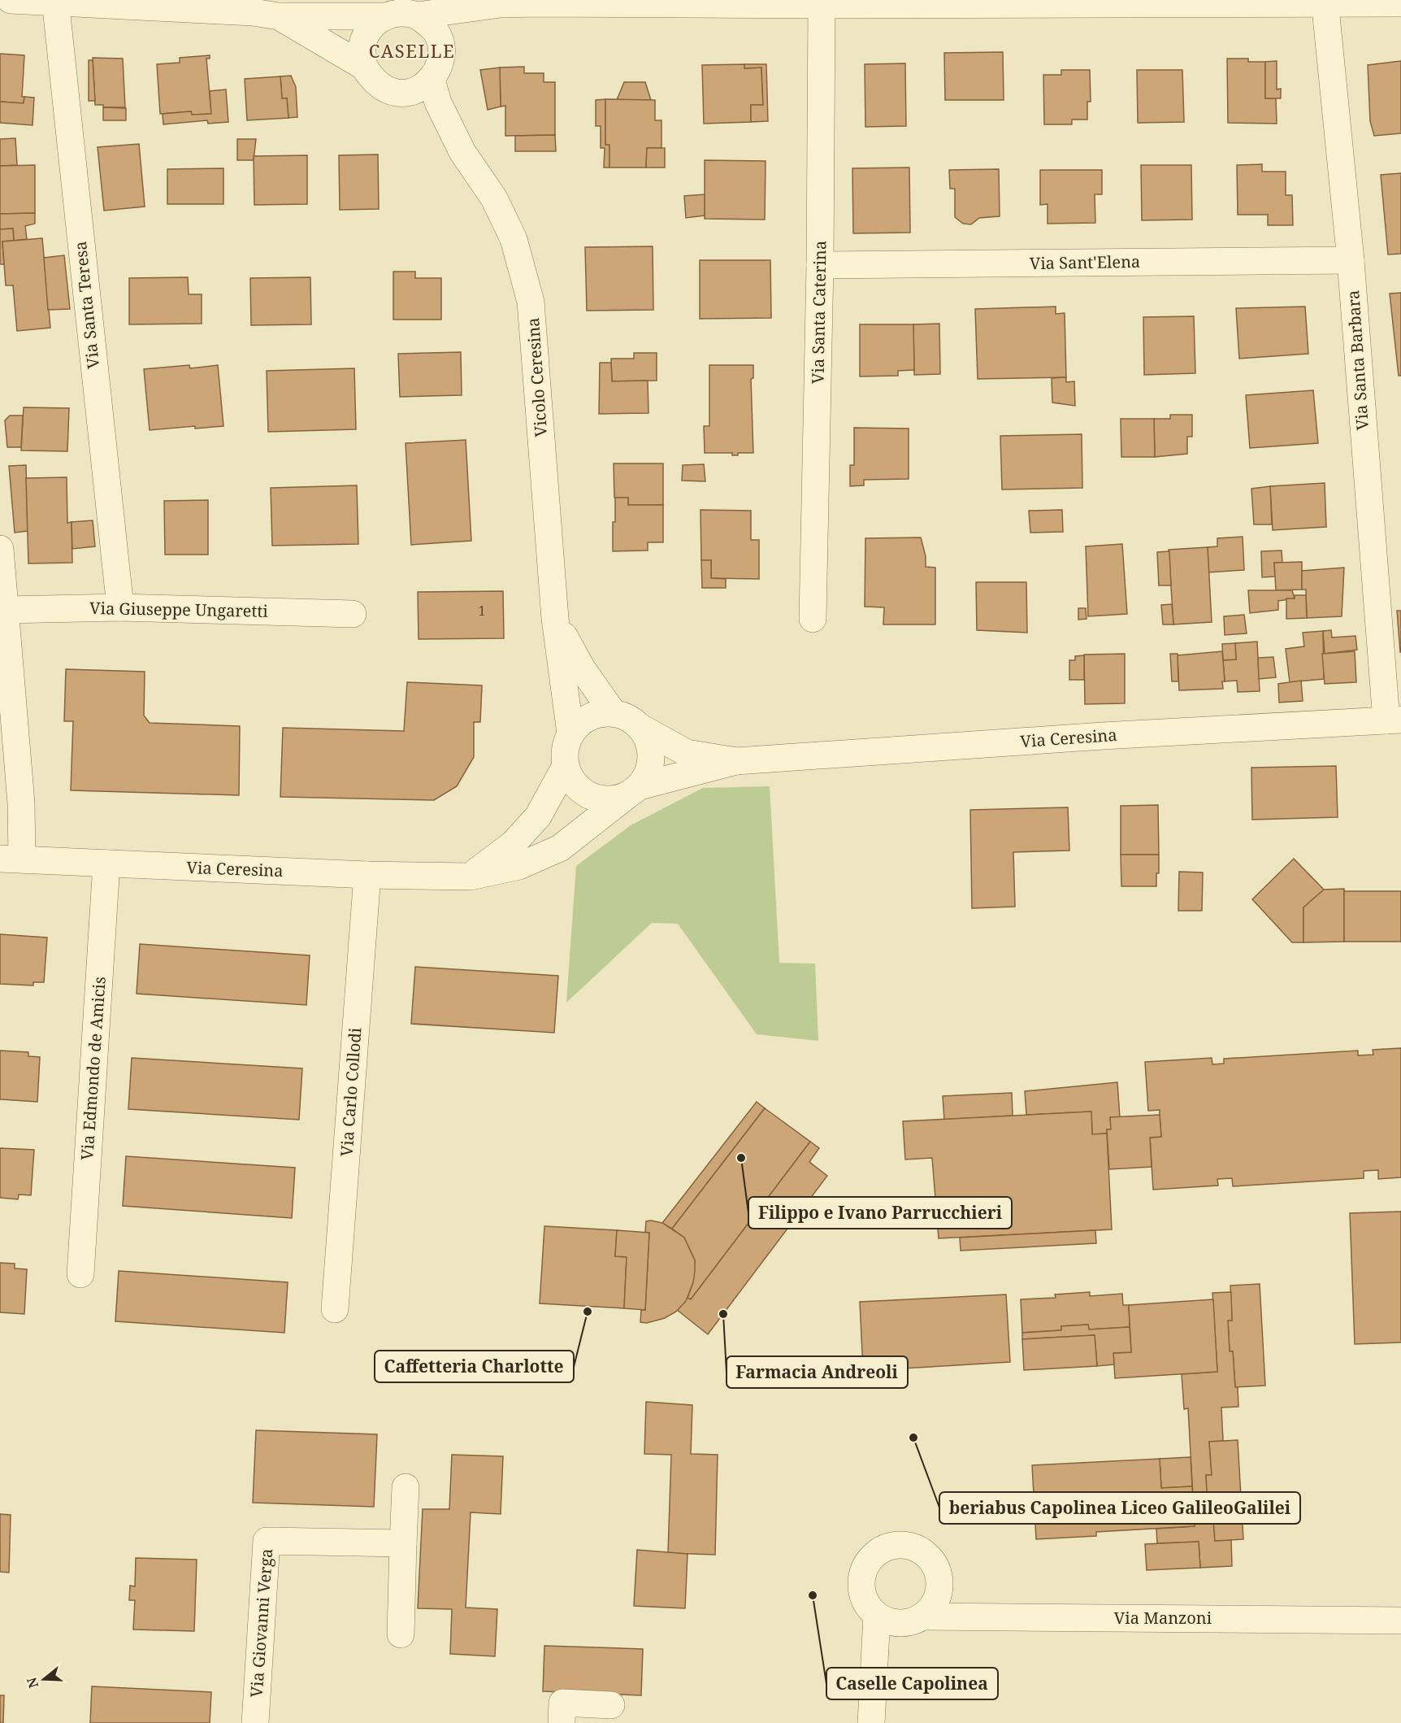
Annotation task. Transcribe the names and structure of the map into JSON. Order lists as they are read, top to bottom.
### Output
{
  "streets": {
    "street": [
      "Via Sant'Elena",
      "Via Santa Teresa",
      "Via Santa Caterina",
      "Via Santa Barbara",
      "Vicolo Ceresina",
      "Via Giuseppe Ungaretti",
      "Via Ceresina",
      "Via Edmondo de Amicis",
      "Via Carlo Collodi",
      "Via Manzoni",
      "Via Giovanni Verga"
    ]
  },
  "crossings": [
    ["Via Sant'Elena", "Via Santa Caterina"],
    ["Via Sant'Elena", "Via Santa Barbara"],
    ["Via Santa Teresa", "Via Giuseppe Ungaretti"],
    ["Via Santa Barbara", "Via Ceresina"],
    ["Vicolo Ceresina", "Via Ceresina"],
    ["Via Ceresina", "Via Edmondo de Amicis"],
    ["Via Ceresina", "Via Carlo Collodi"]
  ],
  "districts": ["CASELLE"],
  "places": [
    "Filippo e Ivano Parrucchieri",
    "Caffetteria Charlotte",
    "Farmacia Andreoli",
    "beriabus Capolinea Liceo GalileoGalilei",
    "Caselle Capolinea"
  ],
  "house_numbers": ["1"],
  "north": "left"
}
